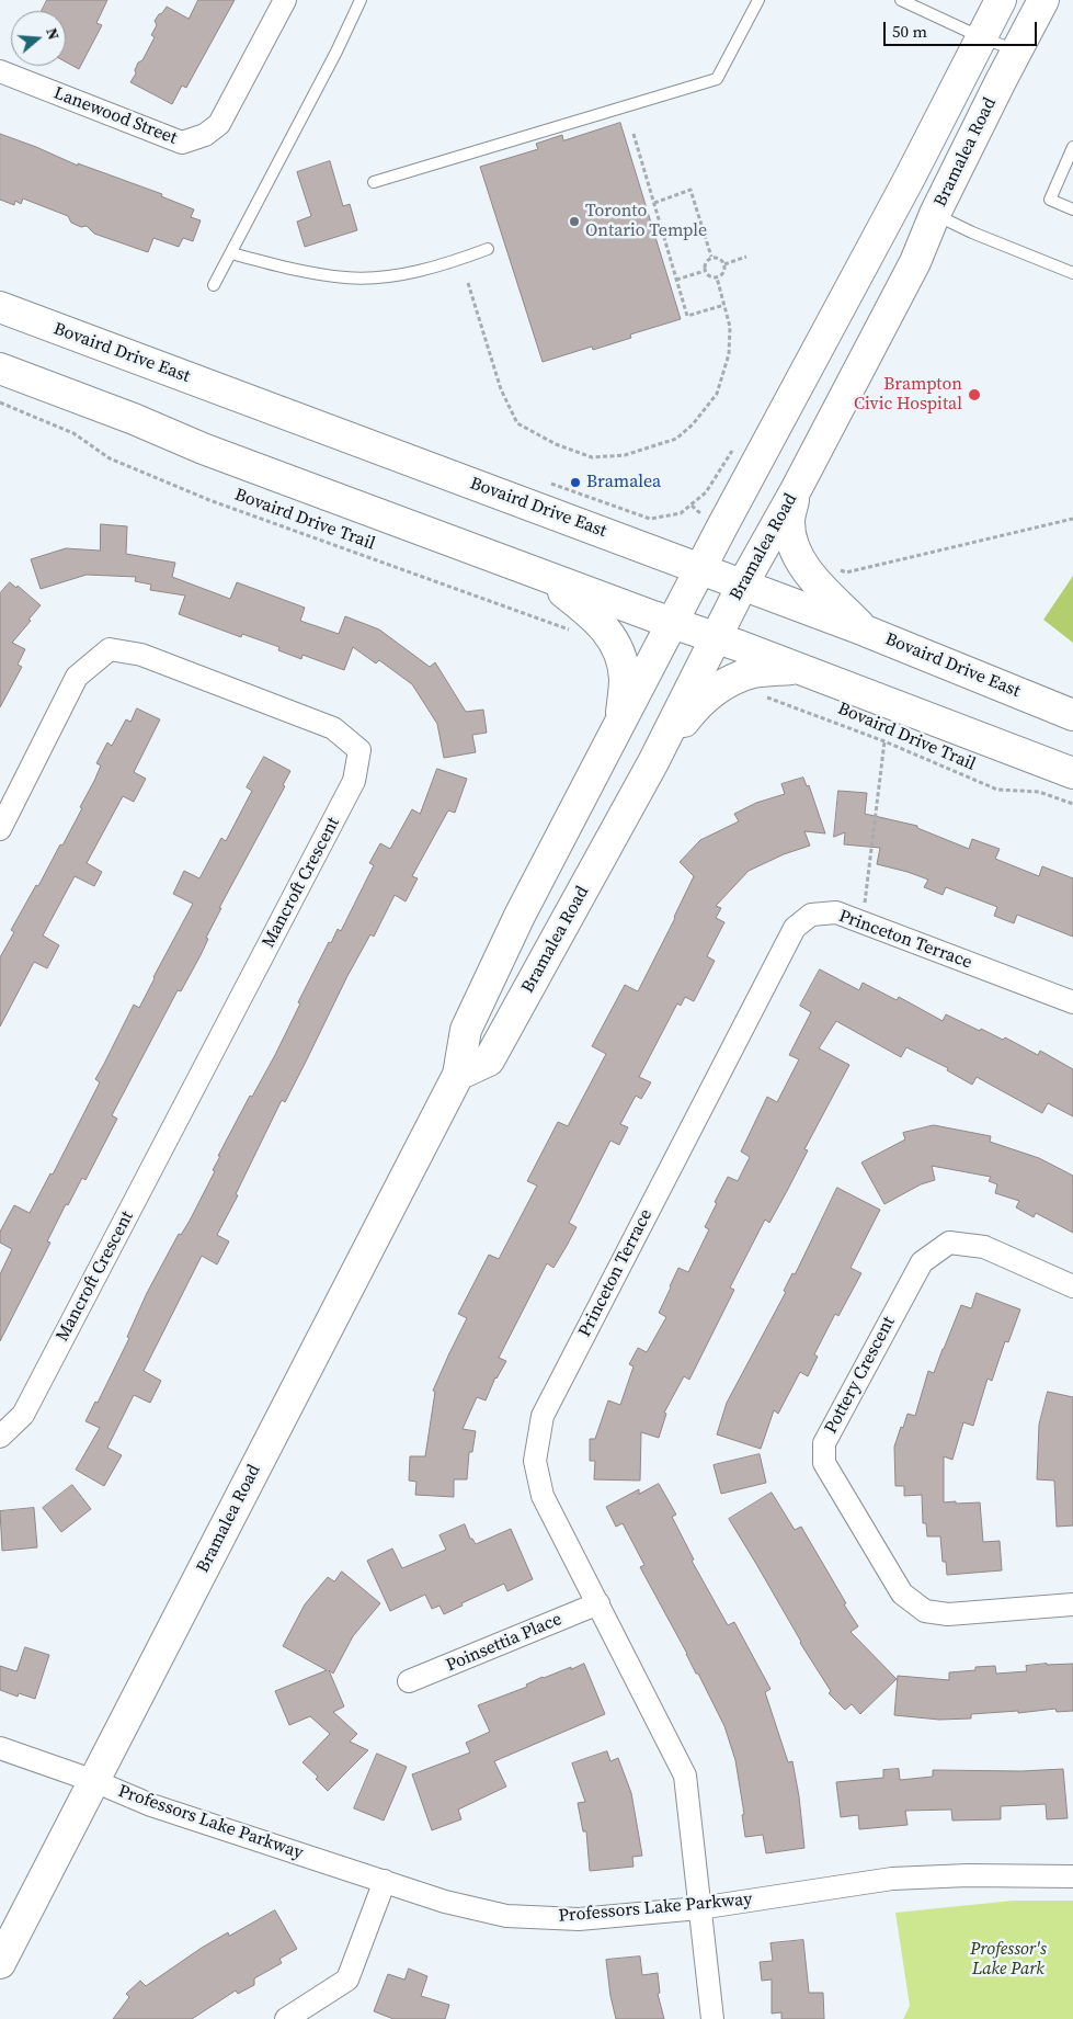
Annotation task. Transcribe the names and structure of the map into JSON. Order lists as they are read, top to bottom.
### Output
{
  "streets": {
    "main road": ["Bramalea Road", "Bovaird Drive East"],
    "street": [
      "Lanewood Street",
      "Mancroft Crescent",
      "Princeton Terrace",
      "Pottery Crescent",
      "Poinsettia Place",
      "Professors Lake Parkway"
    ],
    "path": ["Bovaird Drive Trail"]
  },
  "crossings": [
    ["Bramalea Road", "Bovaird Drive East"],
    ["Bramalea Road", "Professors Lake Parkway"],
    ["Princeton Terrace", "Poinsettia Place"],
    ["Princeton Terrace", "Professors Lake Parkway"]
  ],
  "parks": ["Professor's Lake Park"],
  "places": ["Toronto Ontario Temple", "Brampton Civic Hospital", "Bramalea"],
  "scale_bar": "50 m",
  "north": "right"
}
